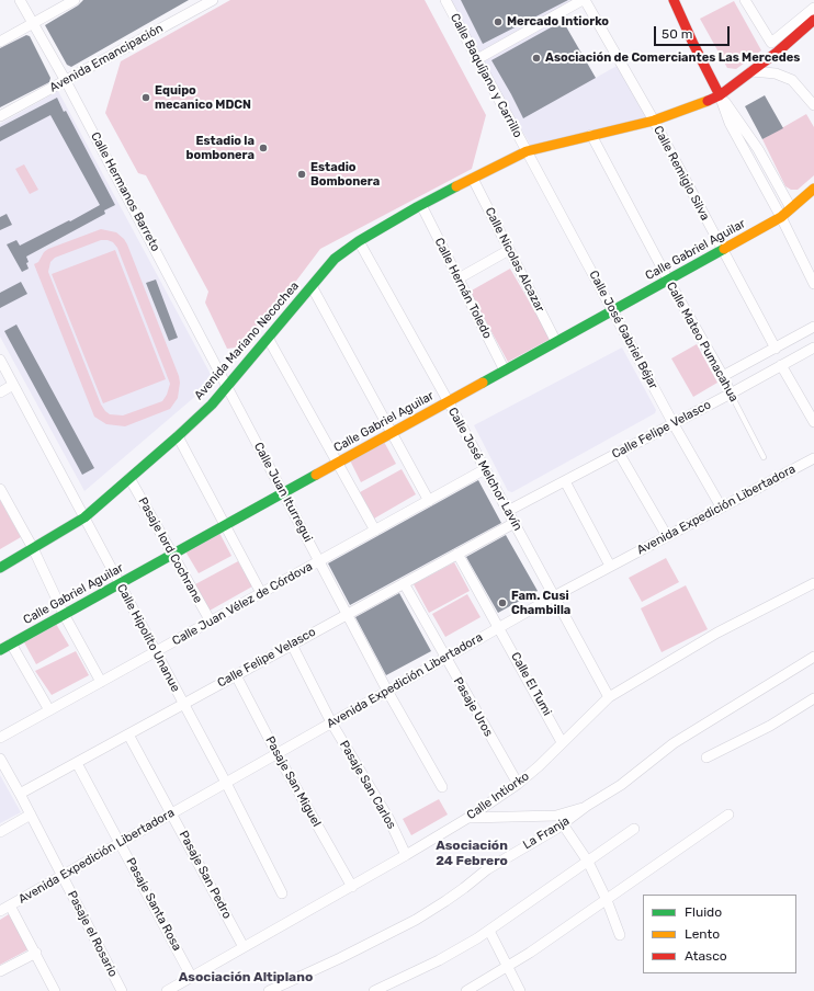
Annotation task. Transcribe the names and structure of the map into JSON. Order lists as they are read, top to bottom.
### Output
{
  "streets": {
    "street": [
      "Avenida Emancipación",
      "Calle Baquíjano y Carrillo",
      "Calle Remigio Silva",
      "Calle Hermanos Barreto",
      "Calle Gabriel Aguilar",
      "Calle Nicolas Alcazar",
      "Calle Hernán Toledo",
      "Calle José Gabriel Béjar",
      "Avenida Mariano Necochea",
      "Calle Mateo Pumacahua",
      "Calle Felipe Velasco",
      "Calle José Melchor Lavín",
      "Calle Juan Iturregui",
      "Avenida Expedición Libertadora",
      "Pasaje lord Cochrane",
      "Calle Juan Vélez de Córdova",
      "Calle Hipolito Unanue",
      "Calle El Tumi",
      "Pasaje Uros",
      "Pasaje San Miguel",
      "Pasaje San Carlos",
      "Calle Intiorko",
      "La Franja",
      "Pasaje San Pedro",
      "Pasaje Santa Rosa",
      "Pasaje el Rosario"
    ]
  },
  "crossings": [
    ["Avenida Emancipación", "Calle Hermanos Barreto"],
    ["Calle Baquíjano y Carrillo", "Calle José Gabriel Béjar"],
    ["Calle Baquíjano y Carrillo", "Avenida Mariano Necochea"],
    ["Calle Remigio Silva", "Calle Gabriel Aguilar"],
    ["Calle Remigio Silva", "Avenida Mariano Necochea"],
    ["Calle Hermanos Barreto", "Avenida Mariano Necochea"],
    ["Calle Hermanos Barreto", "Calle Juan Iturregui"],
    ["Calle Gabriel Aguilar", "Calle Nicolas Alcazar"],
    ["Calle Gabriel Aguilar", "Calle Hernán Toledo"],
    ["Calle Gabriel Aguilar", "Calle José Gabriel Béjar"],
    ["Calle Gabriel Aguilar", "Calle Mateo Pumacahua"],
    ["Calle Gabriel Aguilar", "Calle José Melchor Lavín"],
    ["Calle Gabriel Aguilar", "Calle Juan Iturregui"],
    ["Calle Gabriel Aguilar", "Pasaje lord Cochrane"],
    ["Calle Gabriel Aguilar", "Calle Hipolito Unanue"],
    ["Calle Nicolas Alcazar", "Avenida Mariano Necochea"],
    ["Calle Hernán Toledo", "Avenida Mariano Necochea"],
    ["Calle José Gabriel Béjar", "Avenida Mariano Necochea"],
    ["Calle José Gabriel Béjar", "Calle Felipe Velasco"],
    ["Calle José Gabriel Béjar", "Avenida Expedición Libertadora"],
    ["Avenida Mariano Necochea", "Calle Mateo Pumacahua"],
    ["Avenida Mariano Necochea", "Calle José Melchor Lavín"],
    ["Avenida Mariano Necochea", "Calle Juan Iturregui"],
    ["Avenida Mariano Necochea", "Pasaje lord Cochrane"],
    ["Avenida Mariano Necochea", "Calle Hipolito Unanue"],
    ["Calle Mateo Pumacahua", "Calle Felipe Velasco"],
    ["Calle Felipe Velasco", "Calle José Melchor Lavín"],
    ["Calle Felipe Velasco", "Calle Juan Iturregui"],
    ["Calle Felipe Velasco", "Calle Hipolito Unanue"],
    ["Calle Felipe Velasco", "Calle El Tumi"],
    ["Calle Felipe Velasco", "Pasaje Uros"],
    ["Calle Felipe Velasco", "Pasaje San Miguel"],
    ["Calle Felipe Velasco", "Pasaje San Carlos"],
    ["Calle Felipe Velasco", "Pasaje San Pedro"],
    ["Calle Felipe Velasco", "Pasaje Santa Rosa"],
    ["Calle Felipe Velasco", "Pasaje el Rosario"],
    ["Calle José Melchor Lavín", "Avenida Expedición Libertadora"],
    ["Calle José Melchor Lavín", "Calle Juan Vélez de Córdova"],
    ["Calle José Melchor Lavín", "Calle Intiorko"],
    ["Calle Juan Iturregui", "Avenida Expedición Libertadora"],
    ["Calle Juan Iturregui", "Calle Juan Vélez de Córdova"],
    ["Avenida Expedición Libertadora", "Calle Hipolito Unanue"],
    ["Avenida Expedición Libertadora", "Calle El Tumi"],
    ["Avenida Expedición Libertadora", "Pasaje Uros"],
    ["Avenida Expedición Libertadora", "Pasaje San Miguel"],
    ["Avenida Expedición Libertadora", "Pasaje San Carlos"],
    ["Avenida Expedición Libertadora", "Pasaje San Pedro"],
    ["Avenida Expedición Libertadora", "Pasaje Santa Rosa"],
    ["Avenida Expedición Libertadora", "Pasaje el Rosario"],
    ["Pasaje lord Cochrane", "Calle Juan Vélez de Córdova"],
    ["Calle Juan Vélez de Córdova", "Calle Hipolito Unanue"],
    ["Calle El Tumi", "Calle Intiorko"],
    ["Pasaje Uros", "Calle Intiorko"],
    ["Pasaje San Miguel", "Calle Intiorko"],
    ["Pasaje San Carlos", "Calle Intiorko"],
    ["Calle Intiorko", "Pasaje San Pedro"],
    ["Calle Intiorko", "Pasaje Santa Rosa"]
  ],
  "districts": ["Asociación 24 Febrero", "Asociación Altiplano"],
  "places": [
    "Mercado Intiorko",
    "Asociación de Comerciantes Las Mercedes",
    "Equipo mecanico MDCN",
    "Estadio la bombonera",
    "Estadio Bombonera",
    "Fam. Cusi Chambilla"
  ],
  "legend": ["Fluido", "Lento", "Atasco"],
  "scale_bar": "50 m"
}
